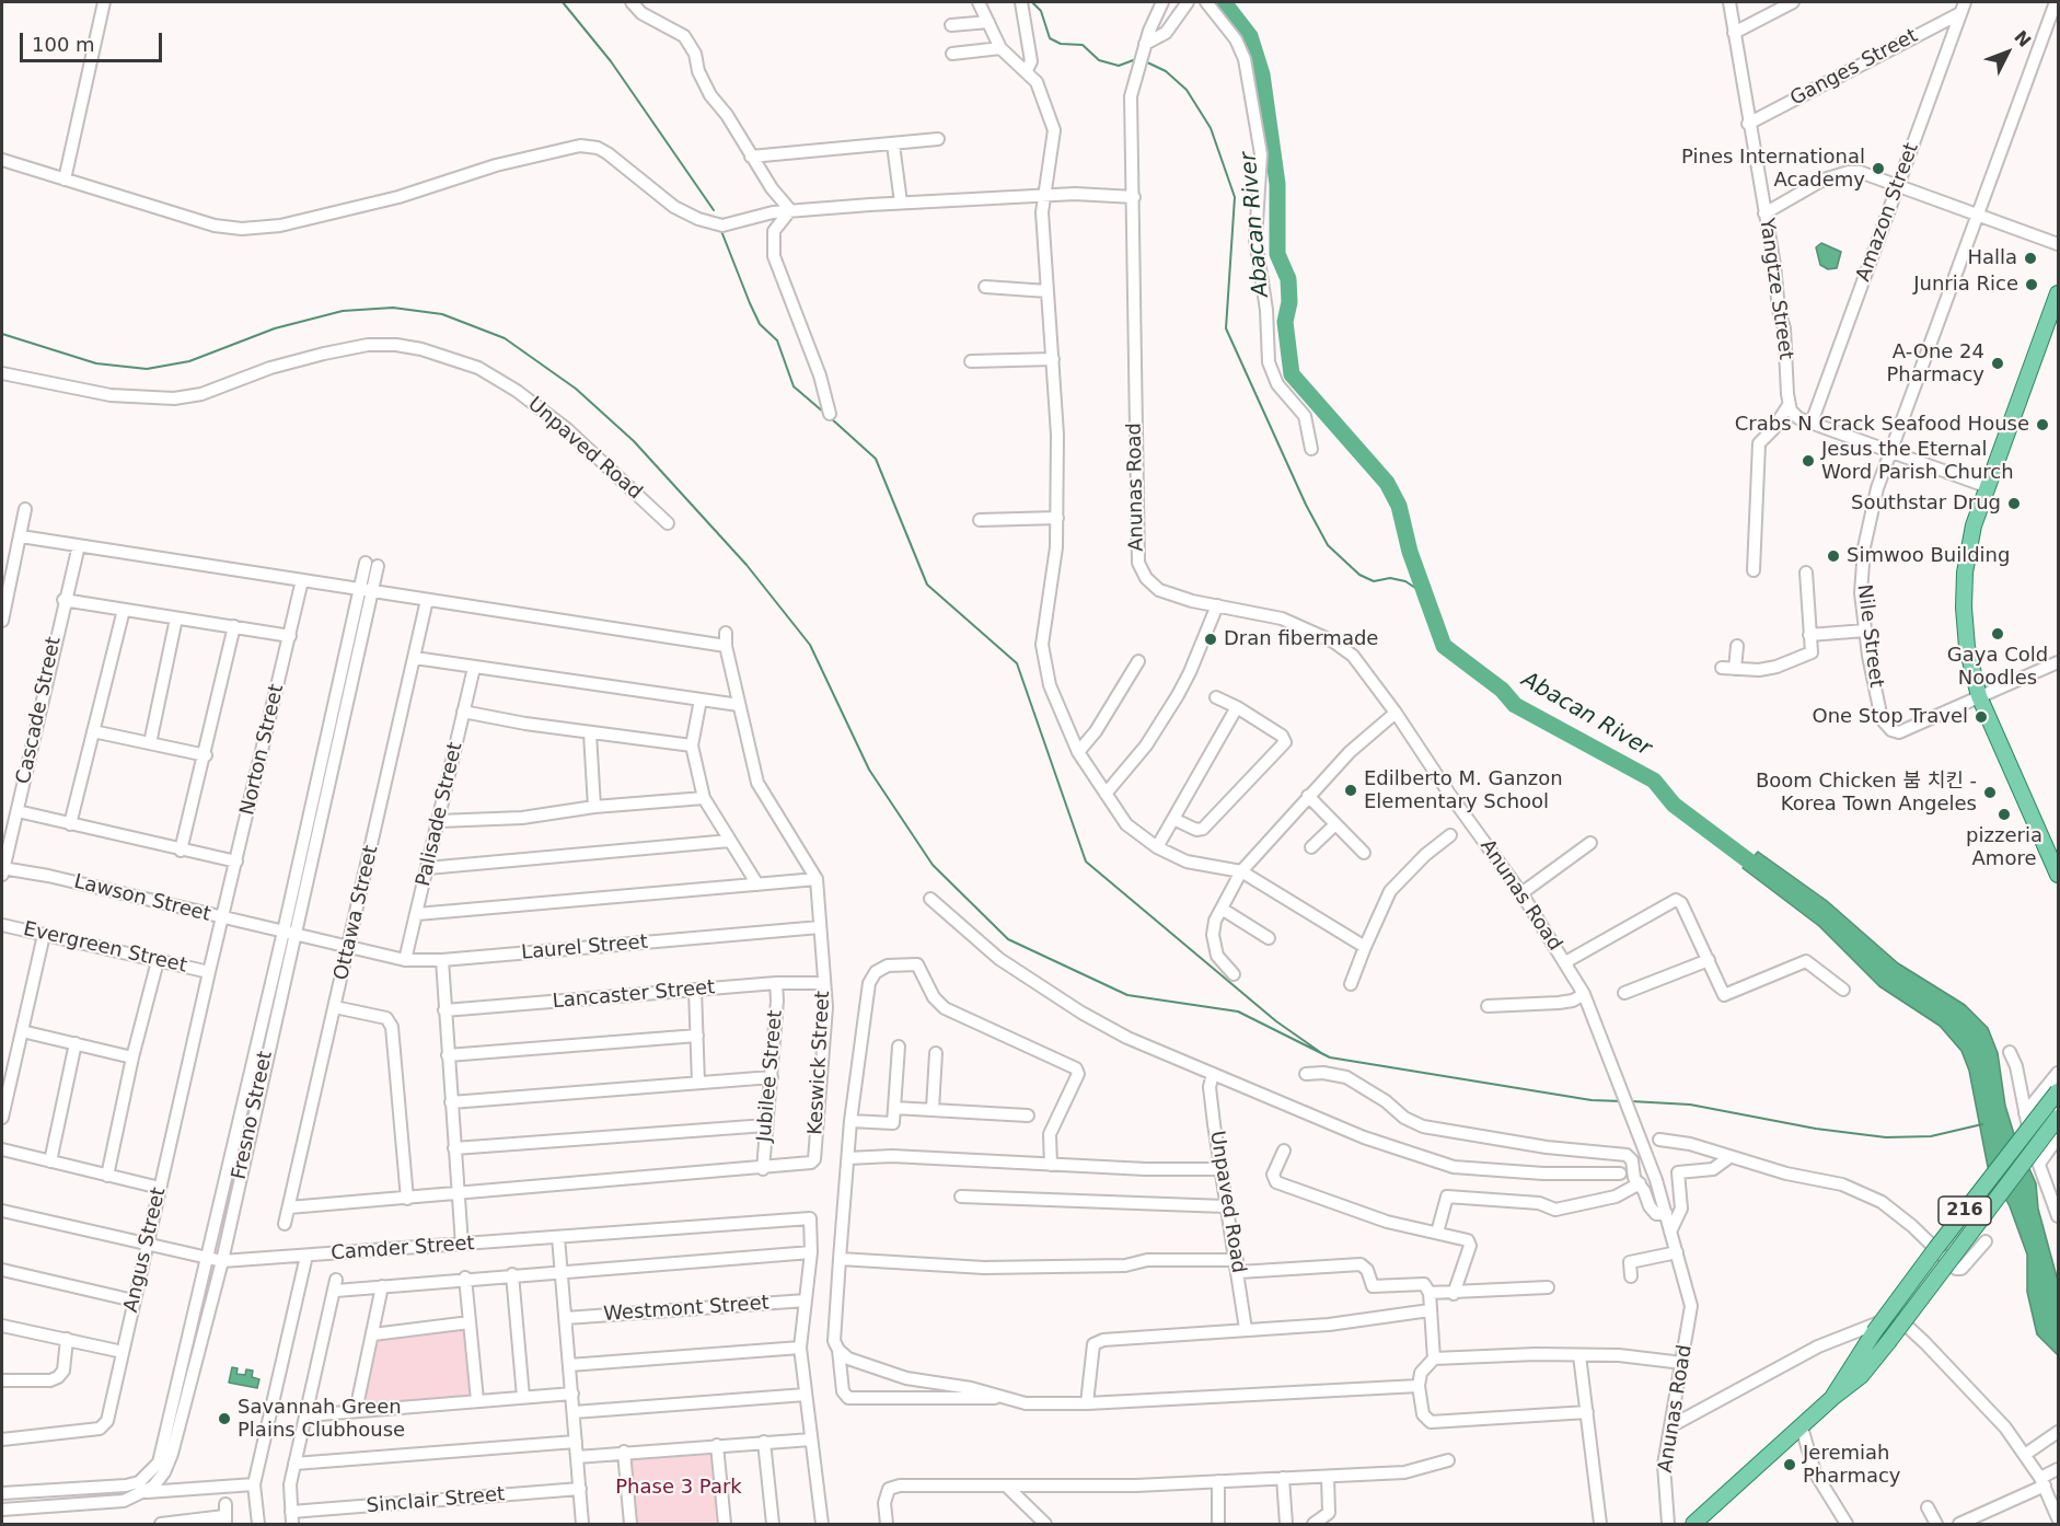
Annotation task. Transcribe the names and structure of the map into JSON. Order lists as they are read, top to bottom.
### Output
{
  "streets": {
    "main road": ["216"],
    "street": [
      "Ganges Street",
      "Amazon Street",
      "Yangtze Street",
      "Unpaved Road",
      "Anunas Road",
      "Nile Street",
      "Cascade Street",
      "Norton Street",
      "Palisade Street",
      "Lawson Street",
      "Ottawa Street",
      "Evergreen Street",
      "Laurel Street",
      "Lancaster Street",
      "Keswick Street",
      "Jubilee Street",
      "Fresno Street",
      "Camder Street",
      "Angus Street",
      "Westmont Street",
      "Sinclair Street"
    ]
  },
  "crossings": [
    ["Ganges Street", "Amazon Street"],
    ["Ganges Street", "Yangtze Street"],
    ["Cascade Street", "Lawson Street"],
    ["Norton Street", "Lawson Street"],
    ["Norton Street", "Angus Street"],
    ["Palisade Street", "Laurel Street"],
    ["Lawson Street", "Ottawa Street"],
    ["Lawson Street", "Laurel Street"],
    ["Lawson Street", "Fresno Street"],
    ["Lawson Street", "Angus Street"],
    ["Ottawa Street", "Laurel Street"],
    ["Evergreen Street", "Angus Street"],
    ["Laurel Street", "Keswick Street"],
    ["Lancaster Street", "Keswick Street"],
    ["Lancaster Street", "Jubilee Street"],
    ["Keswick Street", "Jubilee Street"],
    ["Fresno Street", "Camder Street"],
    ["Camder Street", "Angus Street"]
  ],
  "water": ["Abacan River"],
  "parks": ["Phase 3 Park"],
  "places": [
    "Pines International Academy",
    "Halla",
    "Junria Rice",
    "A-One 24 Pharmacy",
    "Crabs N Crack Seafood House",
    "Jesus the Eternal Word Parish Church",
    "Southstar Drug",
    "Simwoo Building",
    "Gaya Cold Noodles",
    "Dran fibermade",
    "One Stop Travel",
    "Edilberto M. Ganzon Elementary School",
    "Boom Chicken 붐 치킨 - Korea Town Angeles",
    "pizzeria Amore",
    "Savannah Green Plains Clubhouse",
    "Jeremiah Pharmacy"
  ],
  "scale_bar": "100 m",
  "north": "top right"
}
